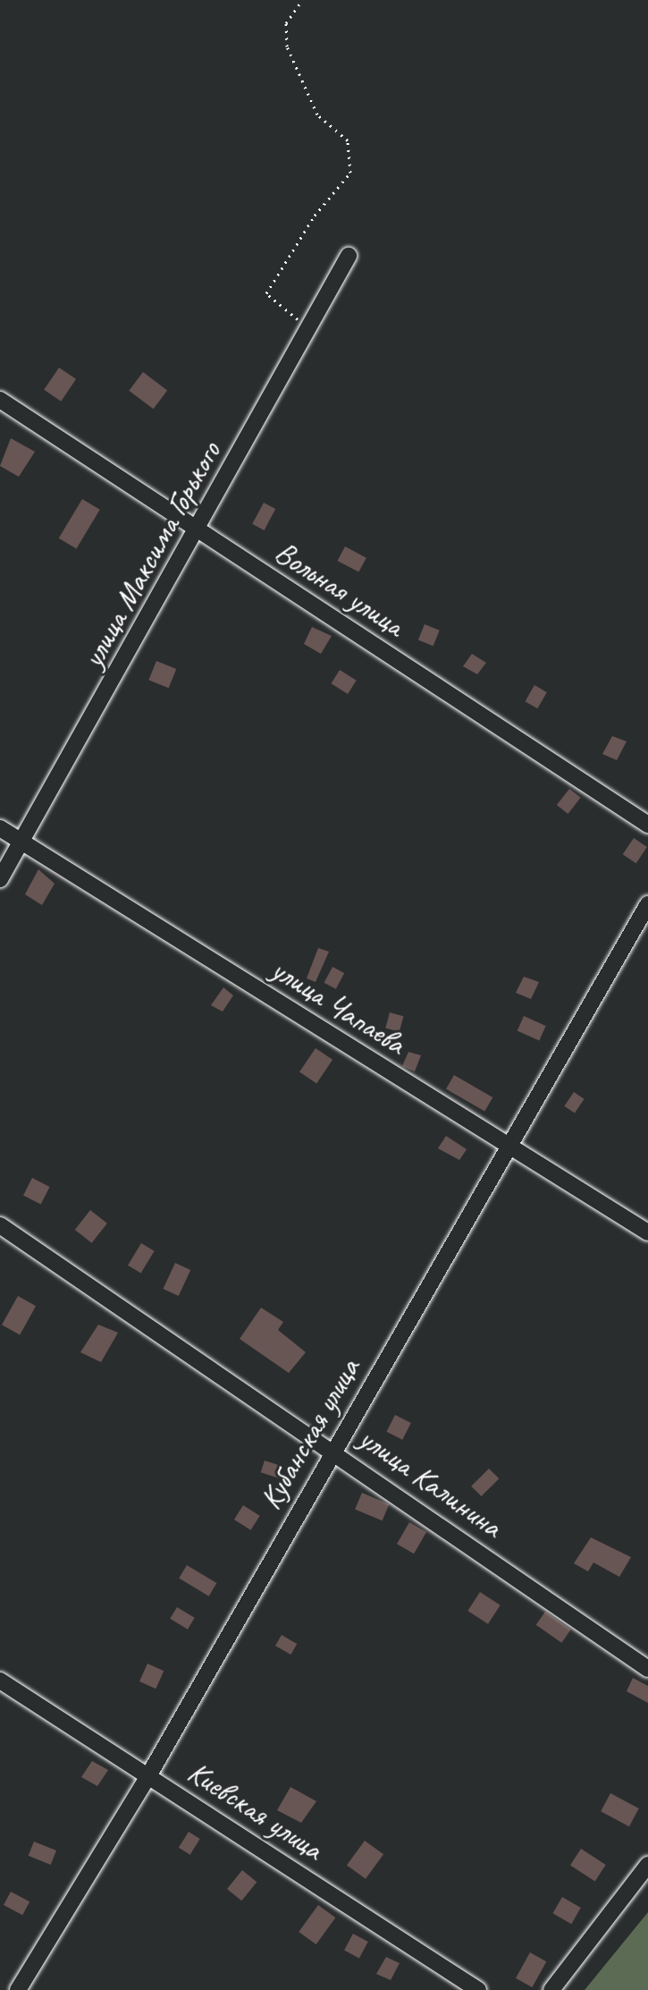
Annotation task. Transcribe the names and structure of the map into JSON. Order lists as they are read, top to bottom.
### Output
{
  "streets": {
    "street": [
      "улица Максима Горького",
      "Вольная улица",
      "улица Чапаева",
      "Кубанская улица",
      "улица Калинина",
      "Киевская улица"
    ]
  },
  "crossings": [
    ["улица Максима Горького", "Вольная улица"],
    ["улица Максима Горького", "улица Чапаева"],
    ["улица Чапаева", "Кубанская улица"],
    ["Кубанская улица", "улица Калинина"],
    ["Кубанская улица", "Киевская улица"]
  ]
}
